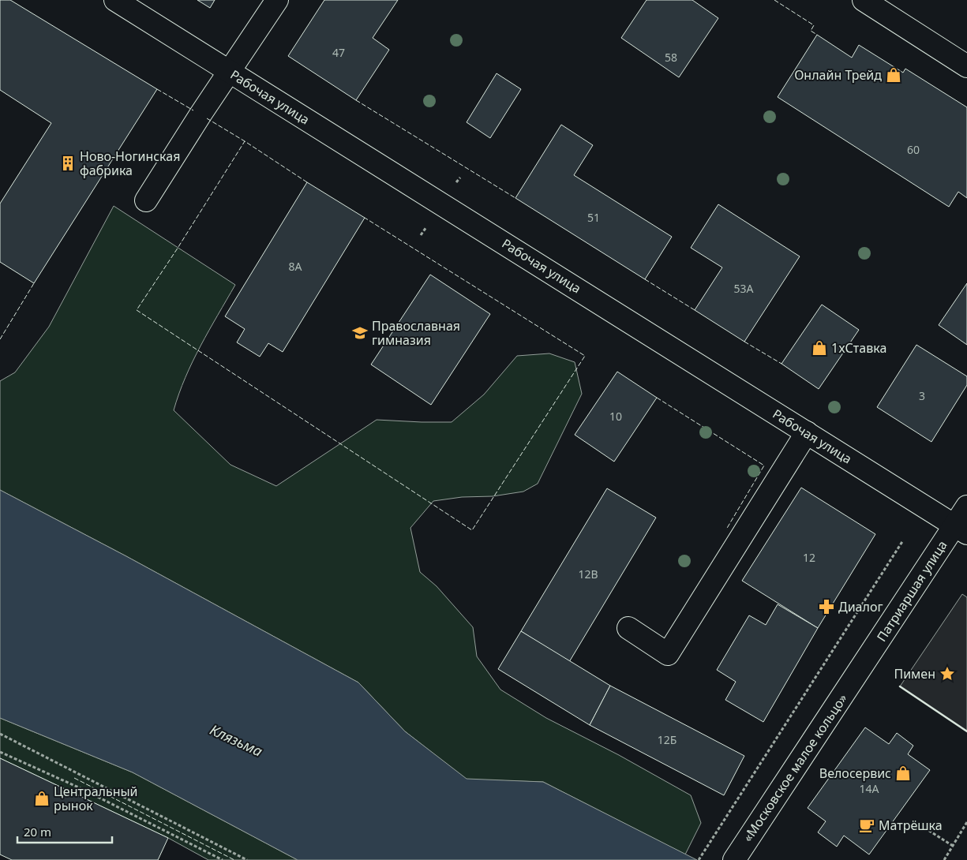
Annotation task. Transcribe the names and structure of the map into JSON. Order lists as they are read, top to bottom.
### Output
{
  "streets": {
    "main road": ["Рабочая улица", "Патриаршая улица", "«Московское малое кольцо»"]
  },
  "crossings": [
    ["Рабочая улица", "Патриаршая улица"],
    ["Патриаршая улица", "«Московское малое кольцо»"]
  ],
  "water": ["Клязьма"],
  "places": {
    "shop": [
      "Онлайн Трейд",
      "1xСтавка",
      "Велосервис",
      "Центральный рынок"
    ],
    "building": ["Ново-Ногинская фабрика"],
    "school or university": ["Православная гимназия"],
    "pharmacy": ["Диалог"],
    "place": ["Пимен"],
    "cafe": ["Матрёшка"]
  },
  "house_numbers": [
    "47",
    "58",
    "60",
    "51",
    "8А",
    "53А",
    "3",
    "10",
    "12",
    "12В",
    "12Б",
    "14А"
  ],
  "scale_bar": "20 m"
}
